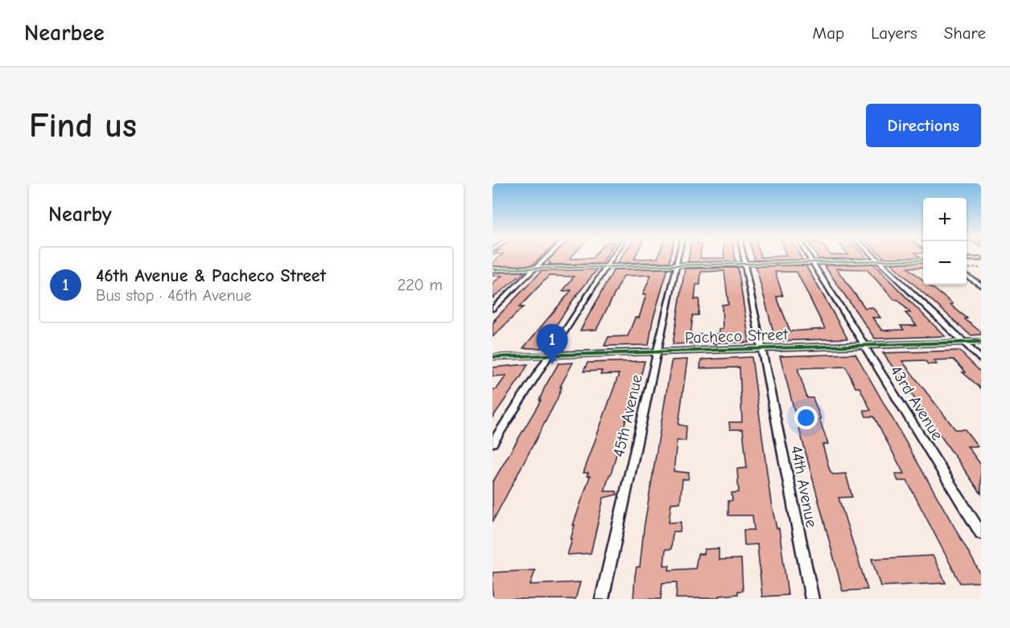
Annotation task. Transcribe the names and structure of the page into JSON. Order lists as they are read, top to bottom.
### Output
{
  "streets": {
    "street": [
      "Pacheco Street",
      "43rd Avenue",
      "45th Avenue",
      "44th Avenue"
    ]
  },
  "crossings": [
    ["Pacheco Street", "43rd Avenue"],
    ["Pacheco Street", "45th Avenue"],
    ["Pacheco Street", "44th Avenue"]
  ],
  "page": {
    "header": "Nearbee",
    "nav": ["Map", "Layers", "Share"],
    "buttons": "Directions",
    "title": "Find us",
    "heading": "Nearby",
    "map_buttons": ["+", "−"],
    "list": [
      {
        "mark": "1",
        "name": "46th Avenue & Pacheco Street",
        "note": "Bus stop · 46th Avenue",
        "value": "220 m"
      }
    ],
    "pins": "1"
  }
}
